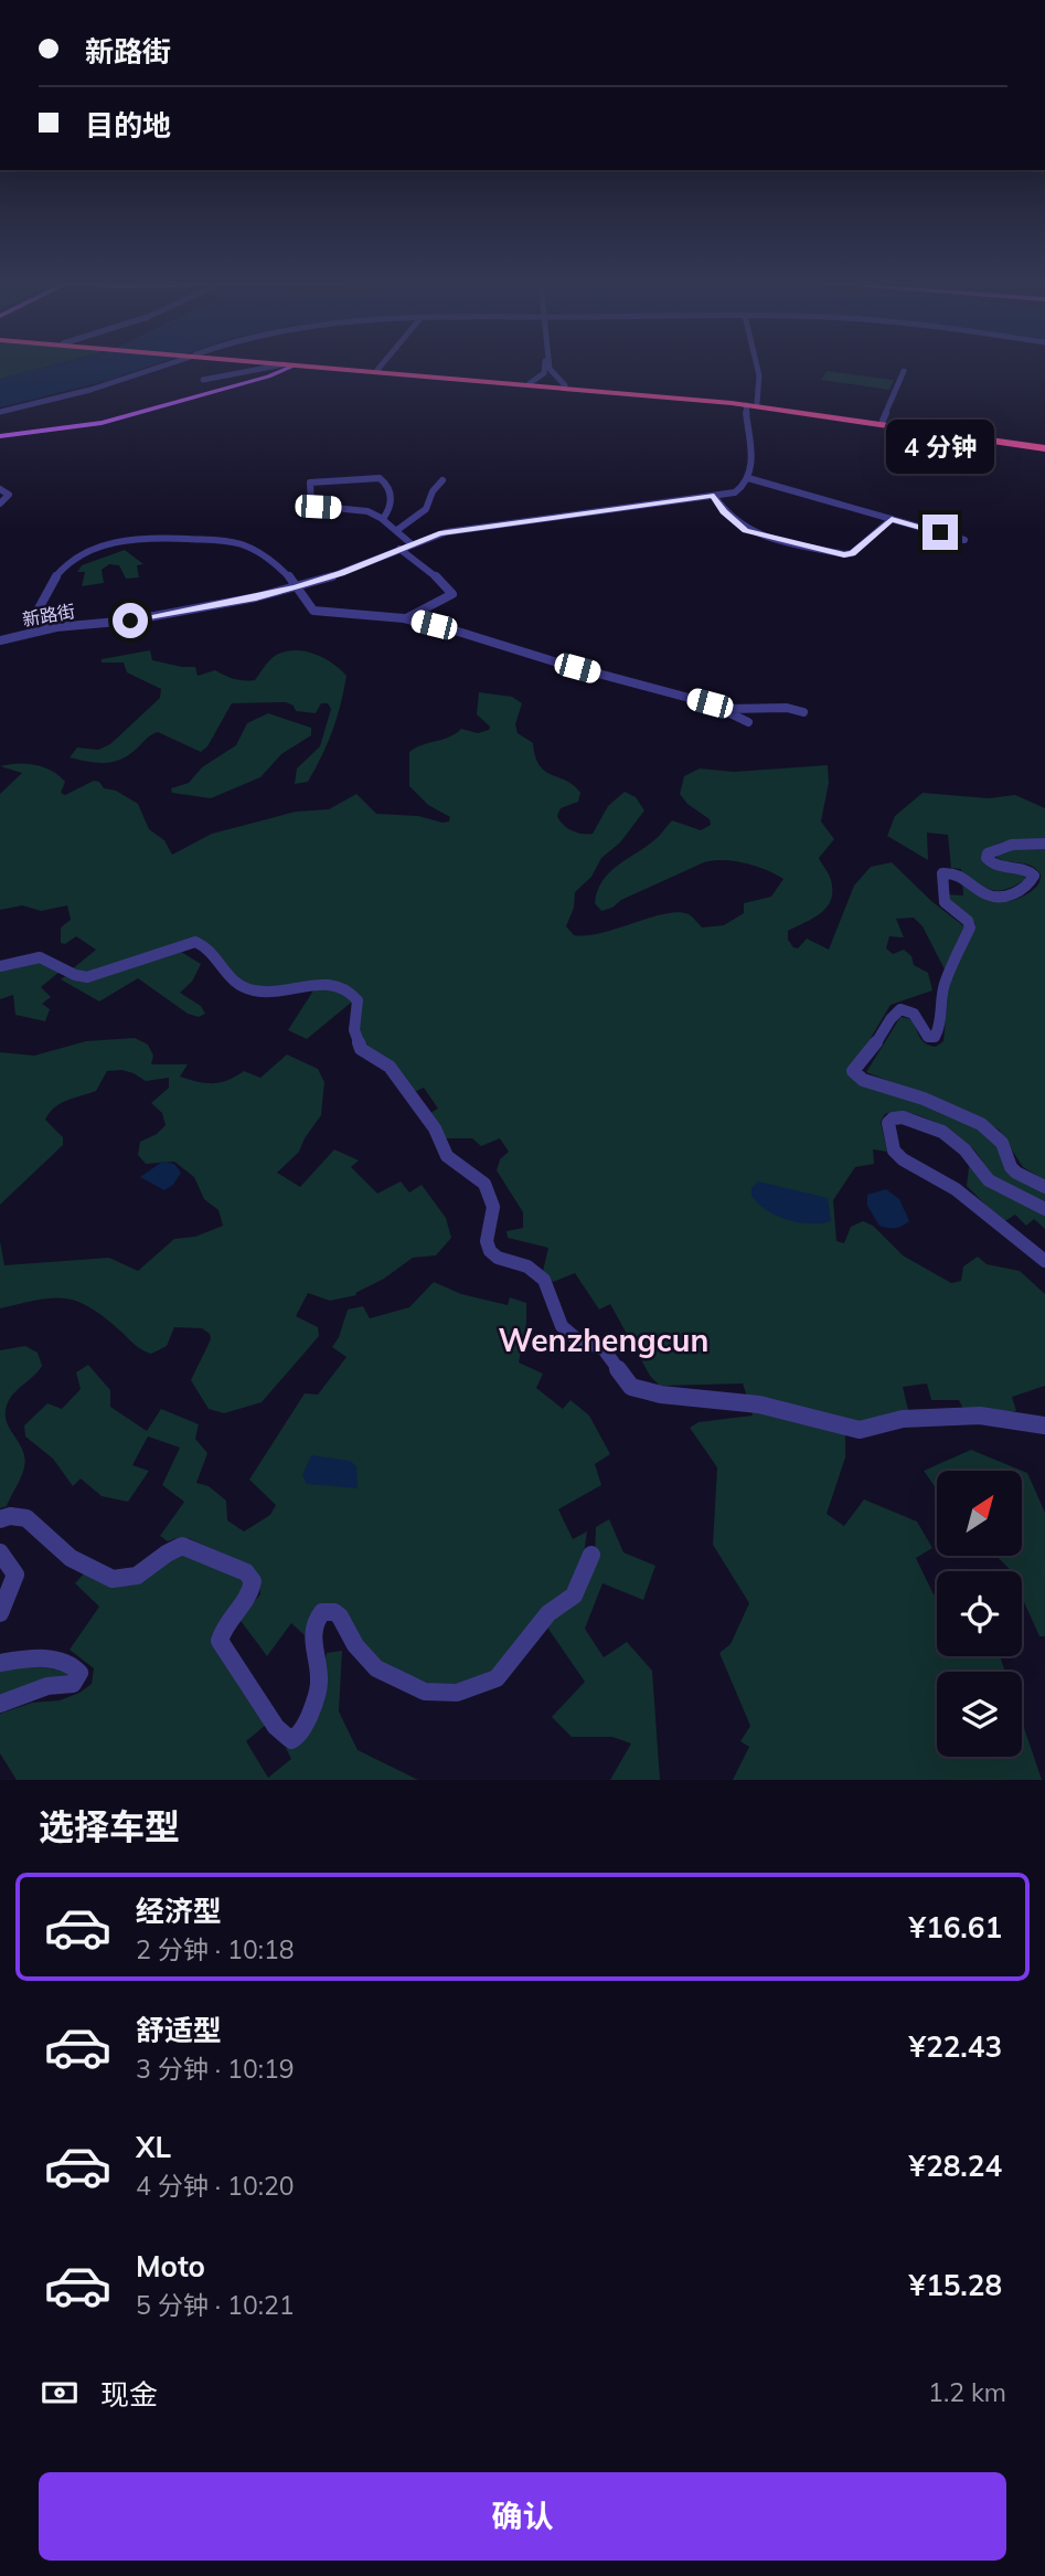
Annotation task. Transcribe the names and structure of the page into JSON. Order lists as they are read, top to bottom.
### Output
{
  "streets": {
    "street": ["新路街"]
  },
  "districts": ["Wenzhengcun"],
  "north": "top right",
  "page": {
    "banner": ["新路街", "目的地"],
    "bubble": "4 分钟",
    "heading": "选择车型",
    "list": [
      {
        "name": "经济型",
        "note": "2 分钟 · 10:18",
        "value": "¥16.61"
      },
      {
        "name": "舒适型",
        "note": "3 分钟 · 10:19",
        "value": "¥22.43"
      },
      {
        "name": "XL",
        "note": "4 分钟 · 10:20",
        "value": "¥28.24"
      },
      {
        "name": "Moto",
        "note": "5 分钟 · 10:21",
        "value": "¥15.28"
      }
    ],
    "pay": ["现金", "1.2 km"],
    "buttons": "确认"
  }
}
